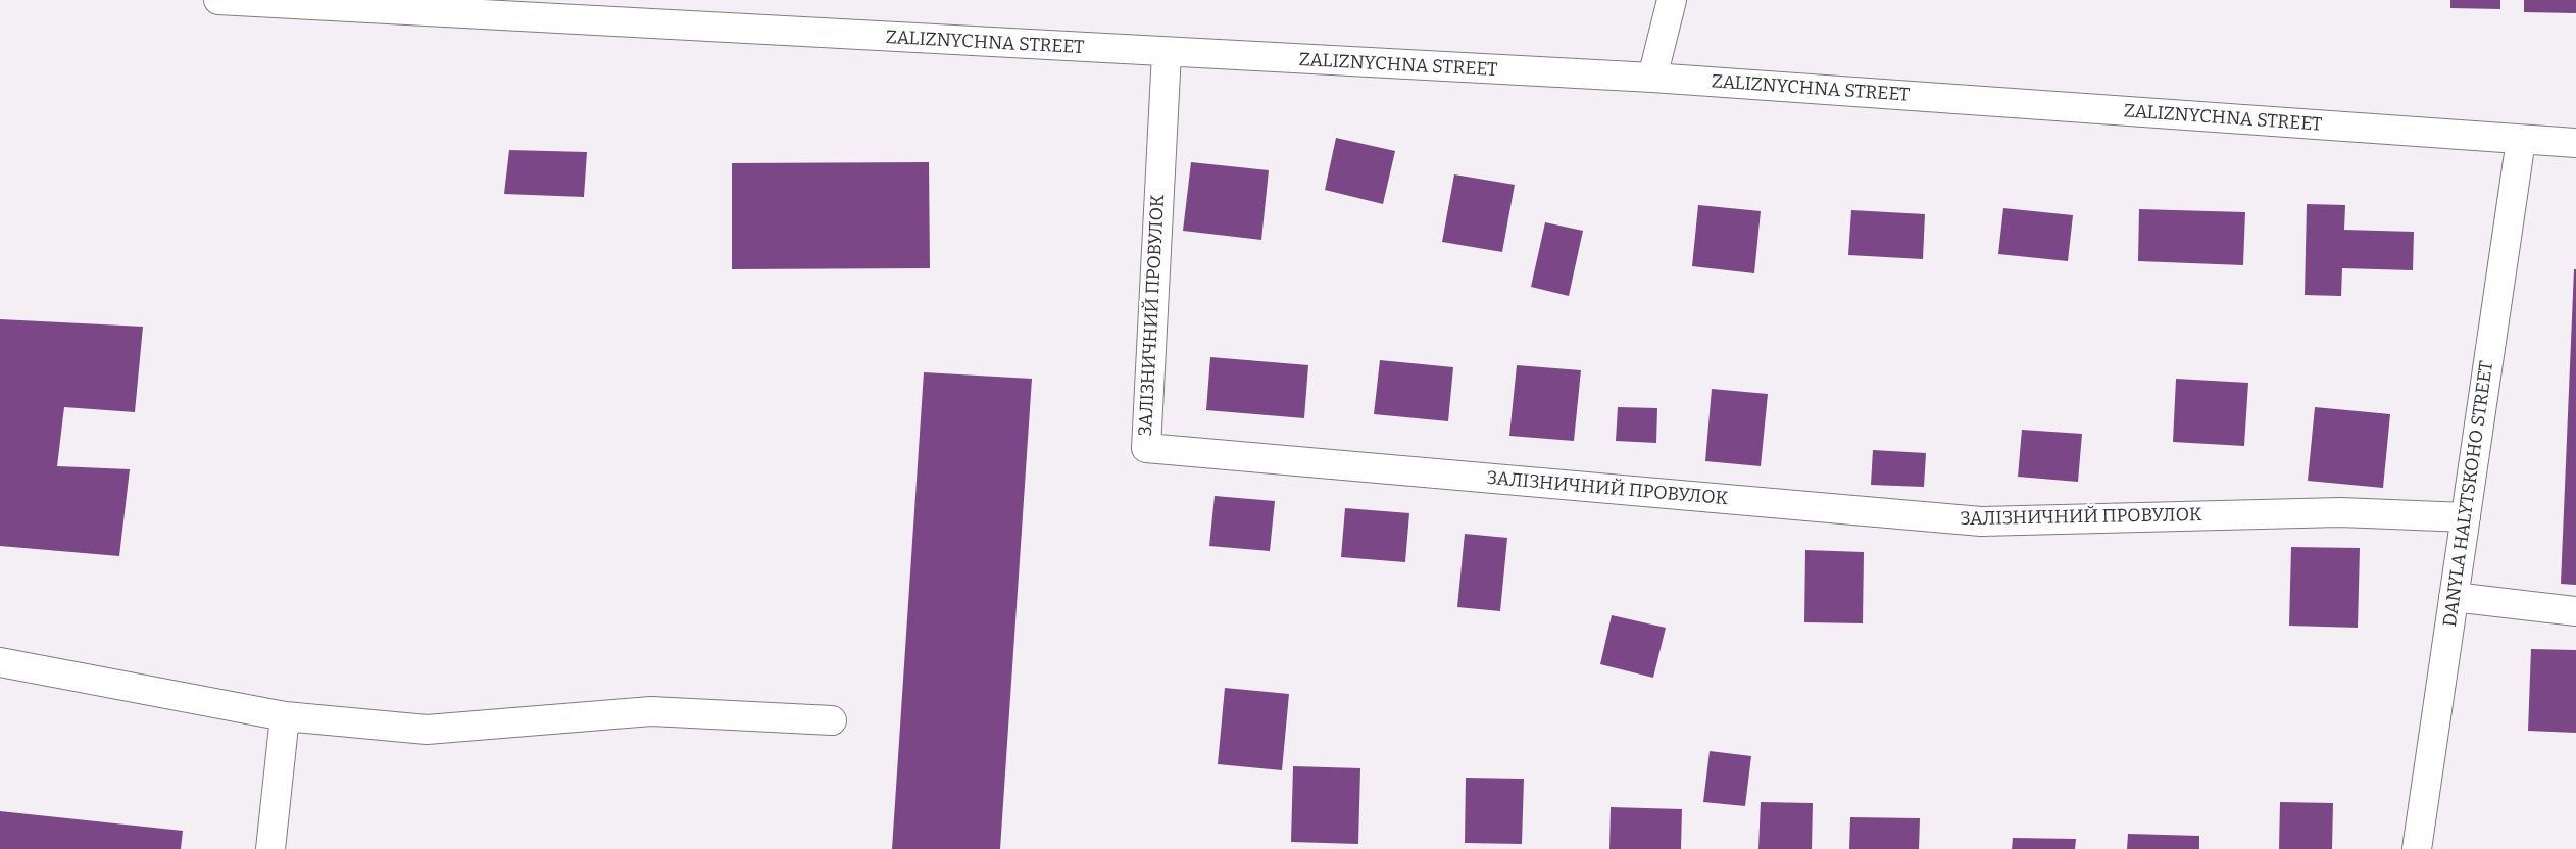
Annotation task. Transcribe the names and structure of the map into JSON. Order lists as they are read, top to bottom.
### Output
{
  "streets": {
    "street": ["ZALIZNYCHNA STREET", "ЗАЛІЗНИЧНИЙ ПРОВУЛОК", "DANYLA HALYTSKOHO STREET"]
  },
  "crossings": [
    ["ZALIZNYCHNA STREET", "ЗАЛІЗНИЧНИЙ ПРОВУЛОК"],
    ["ZALIZNYCHNA STREET", "DANYLA HALYTSKOHO STREET"],
    ["ЗАЛІЗНИЧНИЙ ПРОВУЛОК", "DANYLA HALYTSKOHO STREET"]
  ]
}
